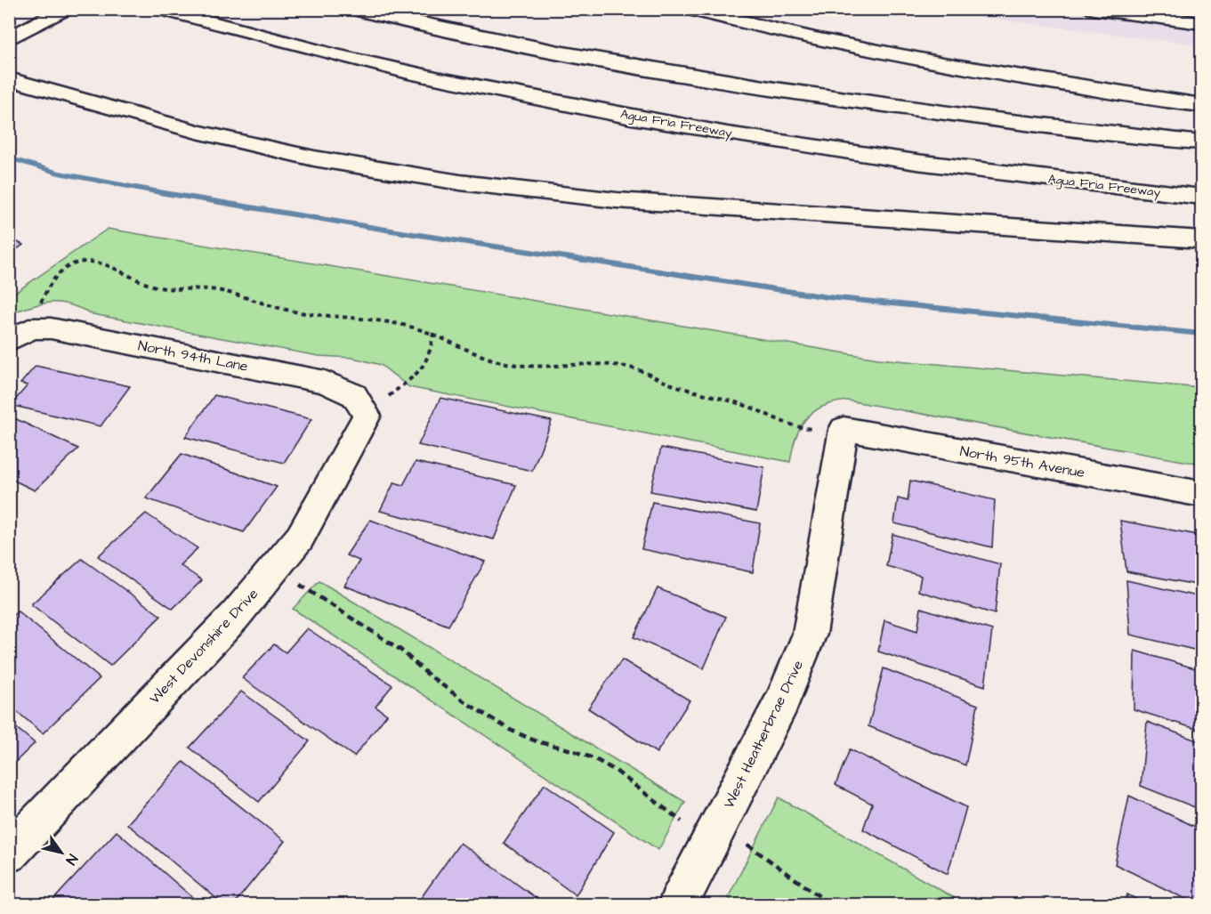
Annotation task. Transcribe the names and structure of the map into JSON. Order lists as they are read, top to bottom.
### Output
{
  "streets": {
    "main road": [
      "Agua Fria Freeway",
      "North 94th Lane",
      "North 95th Avenue",
      "West Devonshire Drive",
      "West Heatherbrae Drive"
    ]
  },
  "crossings": [
    ["North 94th Lane", "West Devonshire Drive"],
    ["North 95th Avenue", "West Heatherbrae Drive"]
  ],
  "north": "bottom right"
}
